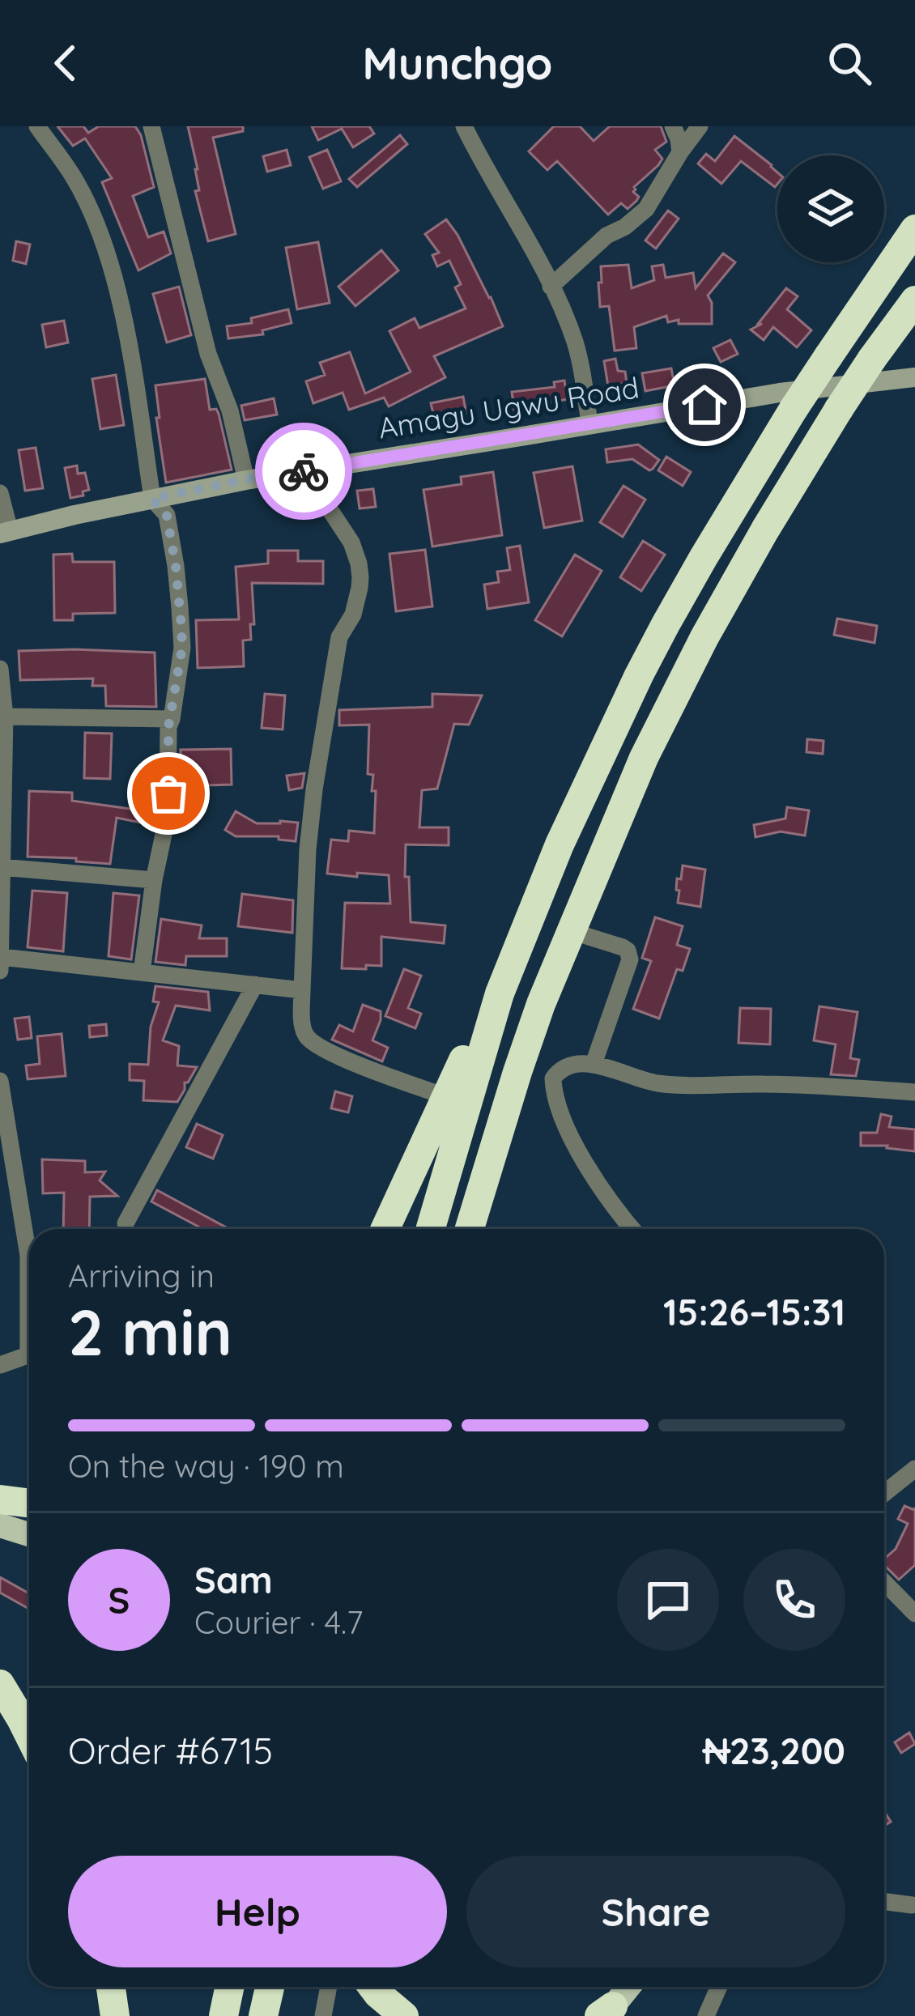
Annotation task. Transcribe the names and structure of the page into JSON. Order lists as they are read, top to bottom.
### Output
{
  "streets": {
    "street": ["Amagu Ugwu Road"]
  },
  "page": {
    "header": "Munchgo",
    "heading": ["2 min", "Arriving in", "15:26–15:31"],
    "panel": [
      "Sam",
      "Courier · 4.7",
      "Order #6715",
      "₦23,200"
    ],
    "bar": "On the way · 190 m",
    "round": "S",
    "buttons": ["Help", "Share"]
  }
}
